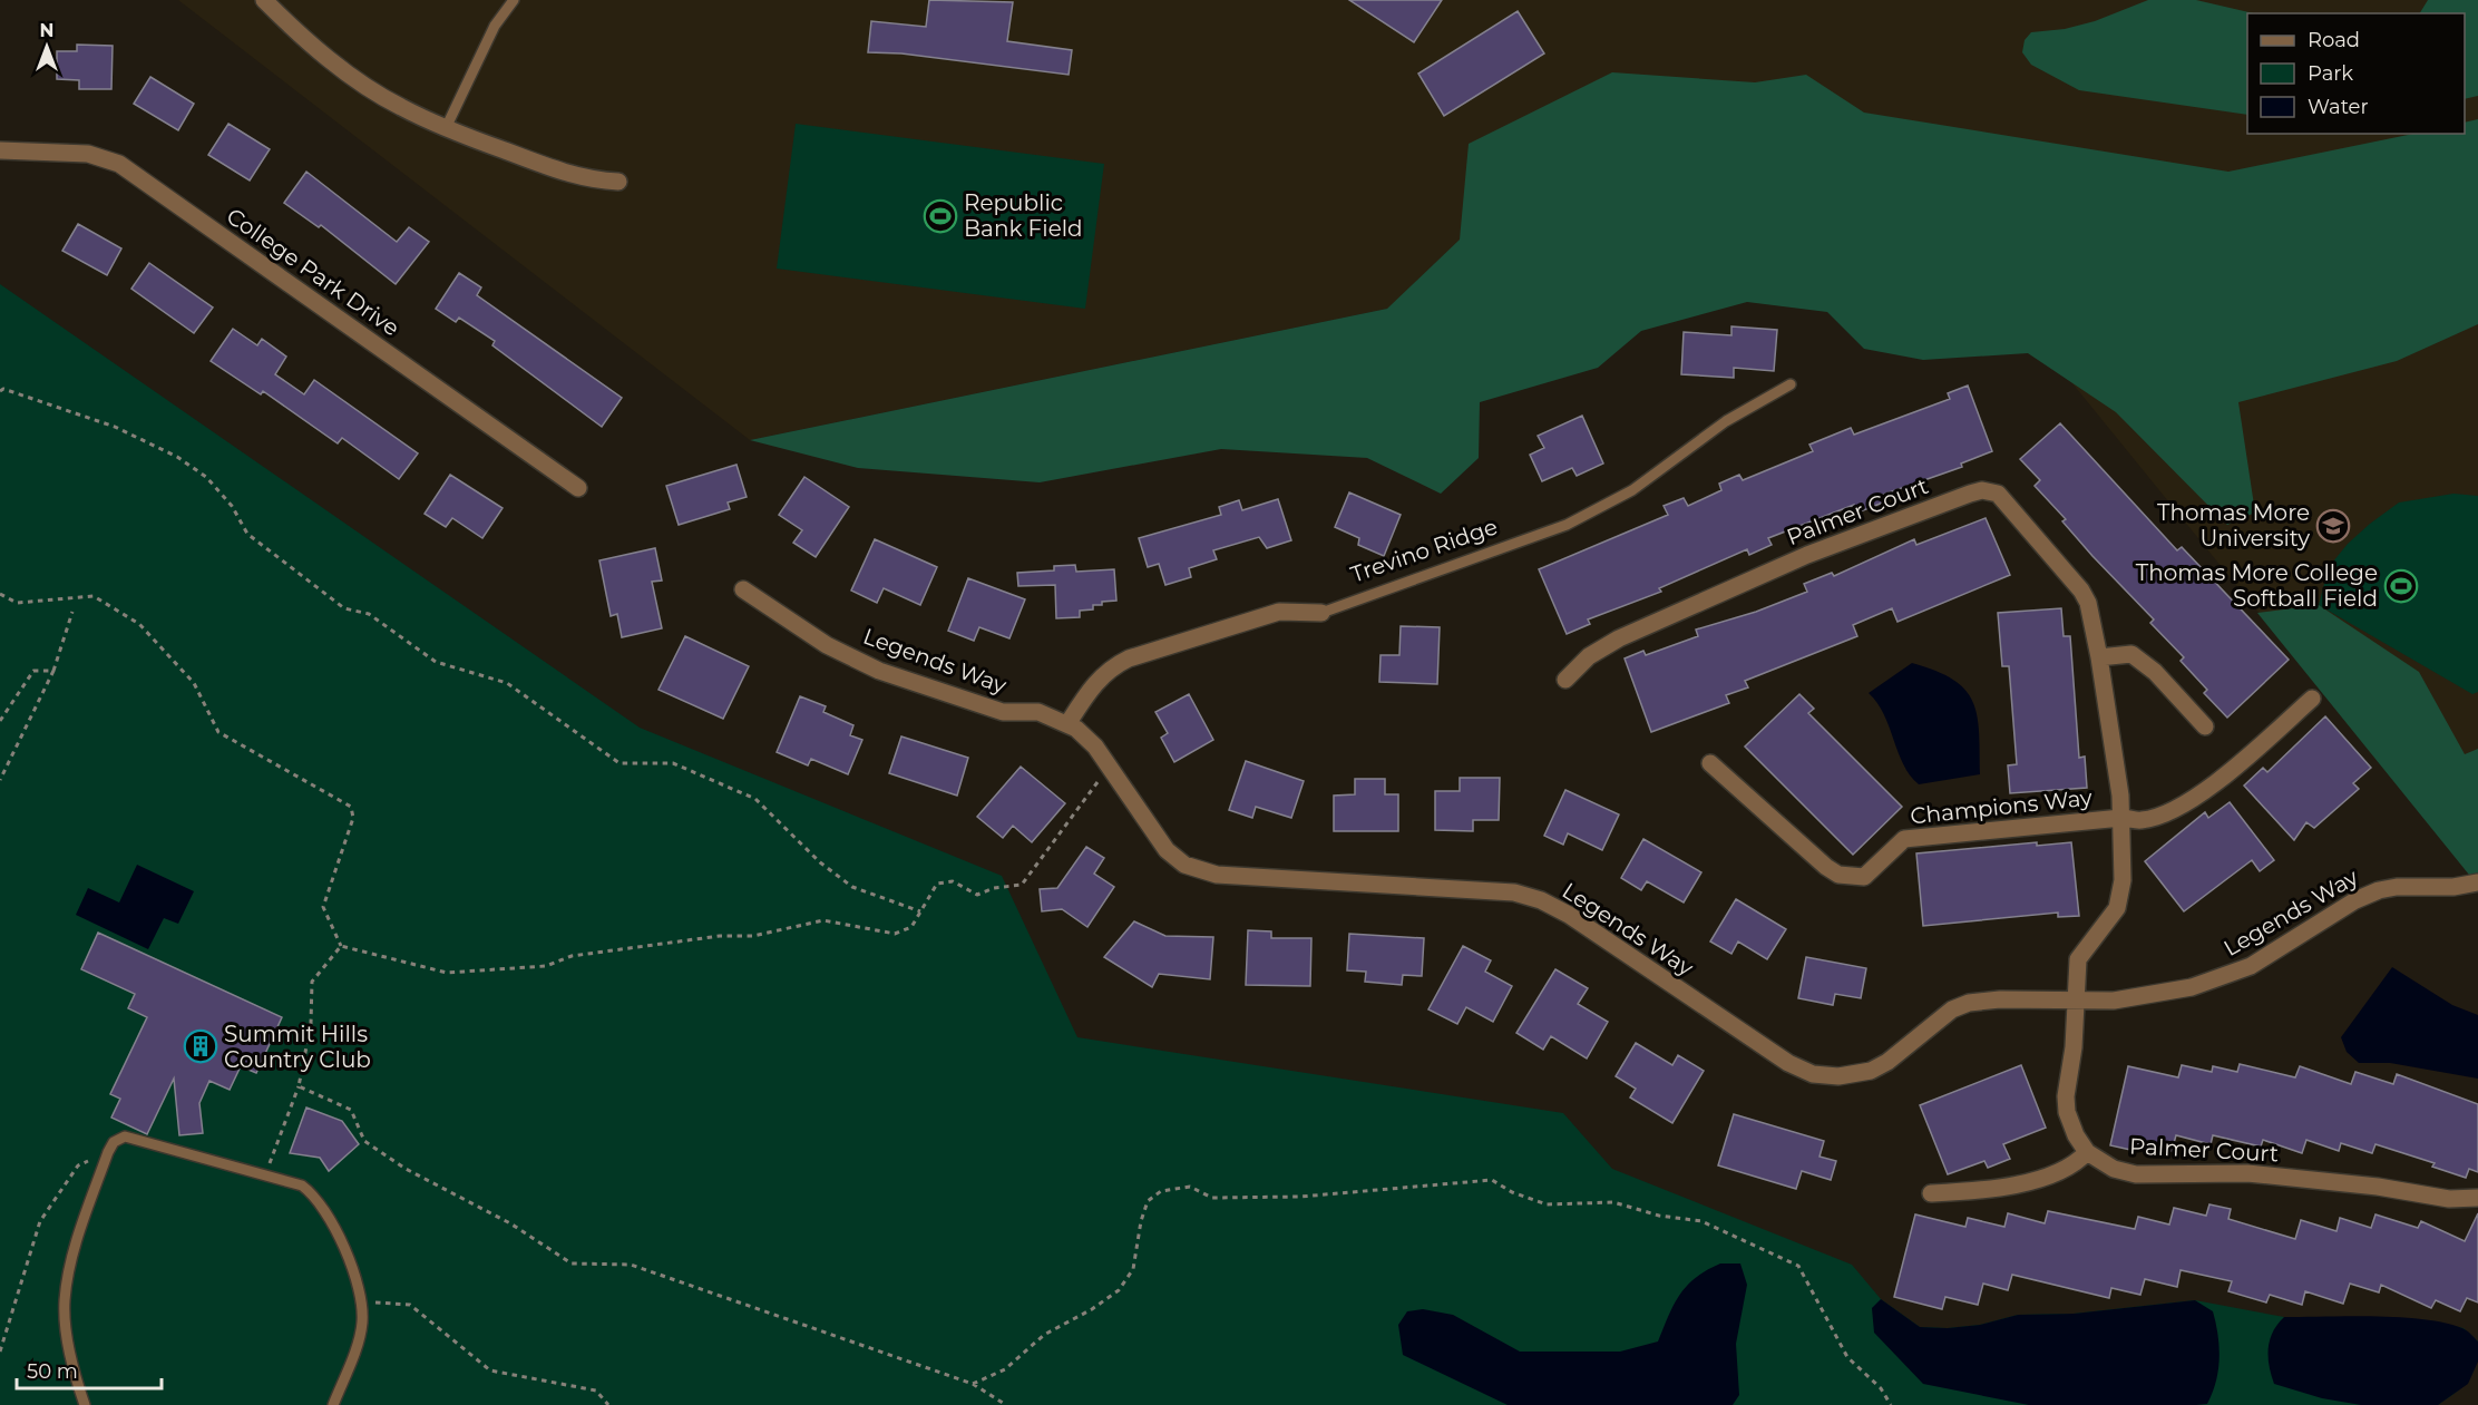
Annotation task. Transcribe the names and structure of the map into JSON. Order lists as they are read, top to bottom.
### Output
{
  "streets": {
    "street": [
      "College Park Drive",
      "Palmer Court",
      "Trevino Ridge",
      "Legends Way",
      "Champions Way"
    ]
  },
  "crossings": [
    ["Palmer Court", "Legends Way"],
    ["Palmer Court", "Champions Way"],
    ["Trevino Ridge", "Legends Way"]
  ],
  "places": {
    "sports": ["Republic Bank Field", "Thomas More College Softball Field"],
    "school or university": ["Thomas More University"],
    "building": ["Summit Hills Country Club"]
  },
  "legend": ["Road", "Park", "Water"],
  "scale_bar": "50 m",
  "north": "top"
}
